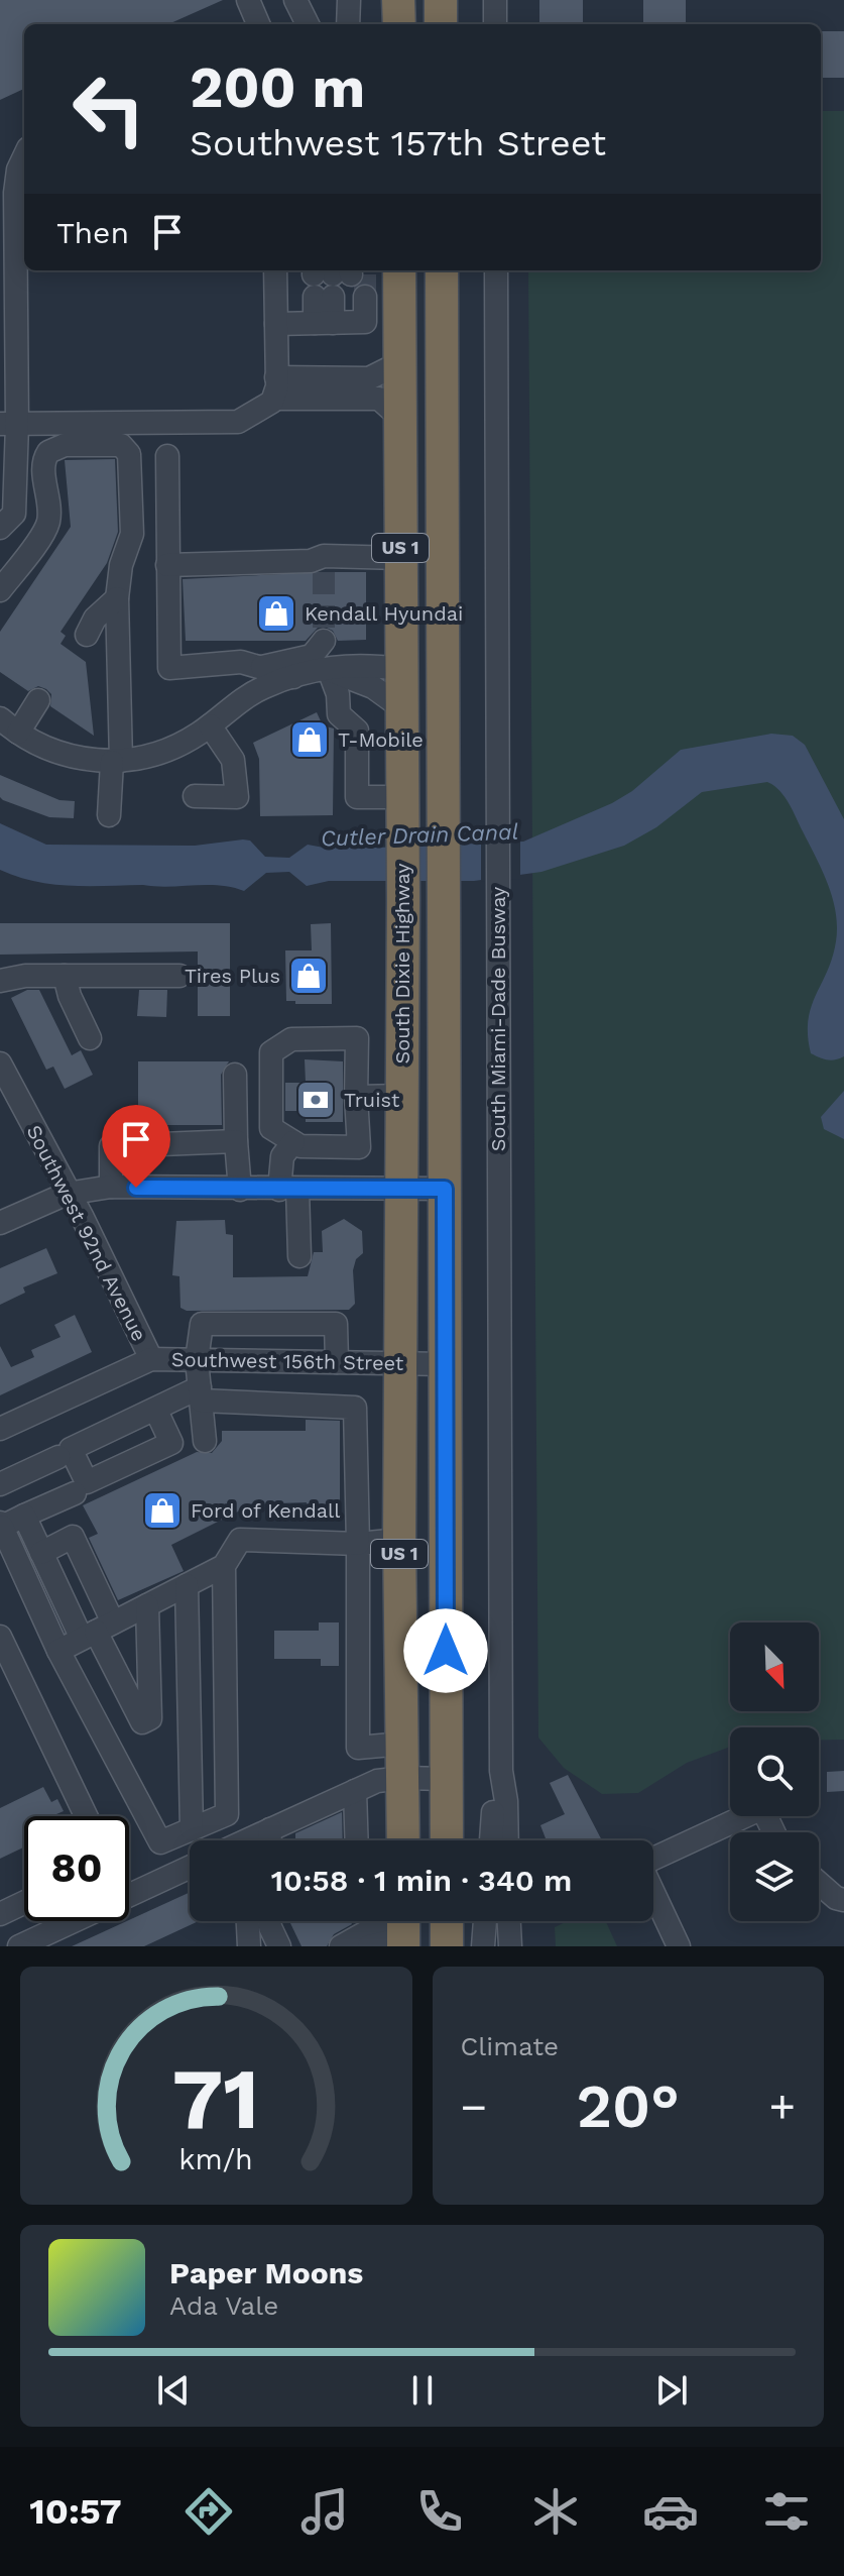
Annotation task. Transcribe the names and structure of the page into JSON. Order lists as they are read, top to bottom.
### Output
{
  "streets": {
    "highway": ["US 1", "South Dixie Highway"],
    "street": ["South Miami-Dade Busway", "Southwest 92nd Avenue", "Southwest 156th Street"]
  },
  "crossings": [
    ["South Dixie Highway", "Southwest 156th Street"],
    ["Southwest 92nd Avenue", "Southwest 156th Street"]
  ],
  "water": ["Cutler Drain Canal"],
  "places": {
    "shop": [
      "Kendall Hyundai",
      "T-Mobile",
      "Tires Plus",
      "Ford of Kendall"
    ],
    "bank": ["Truist"]
  },
  "north": "bottom right",
  "page": {
    "turn": ["200 m", "Southwest 157th Street"],
    "then": "Then",
    "limit": "80",
    "trip": "10:58 · 1 min · 340 m",
    "tile": "Climate",
    "heat": ["−", "20°", "+"],
    "song": ["Paper Moons", "Ada Vale"],
    "tabs": "10:57",
    "gauge": ["71", "km/h"]
  }
}
